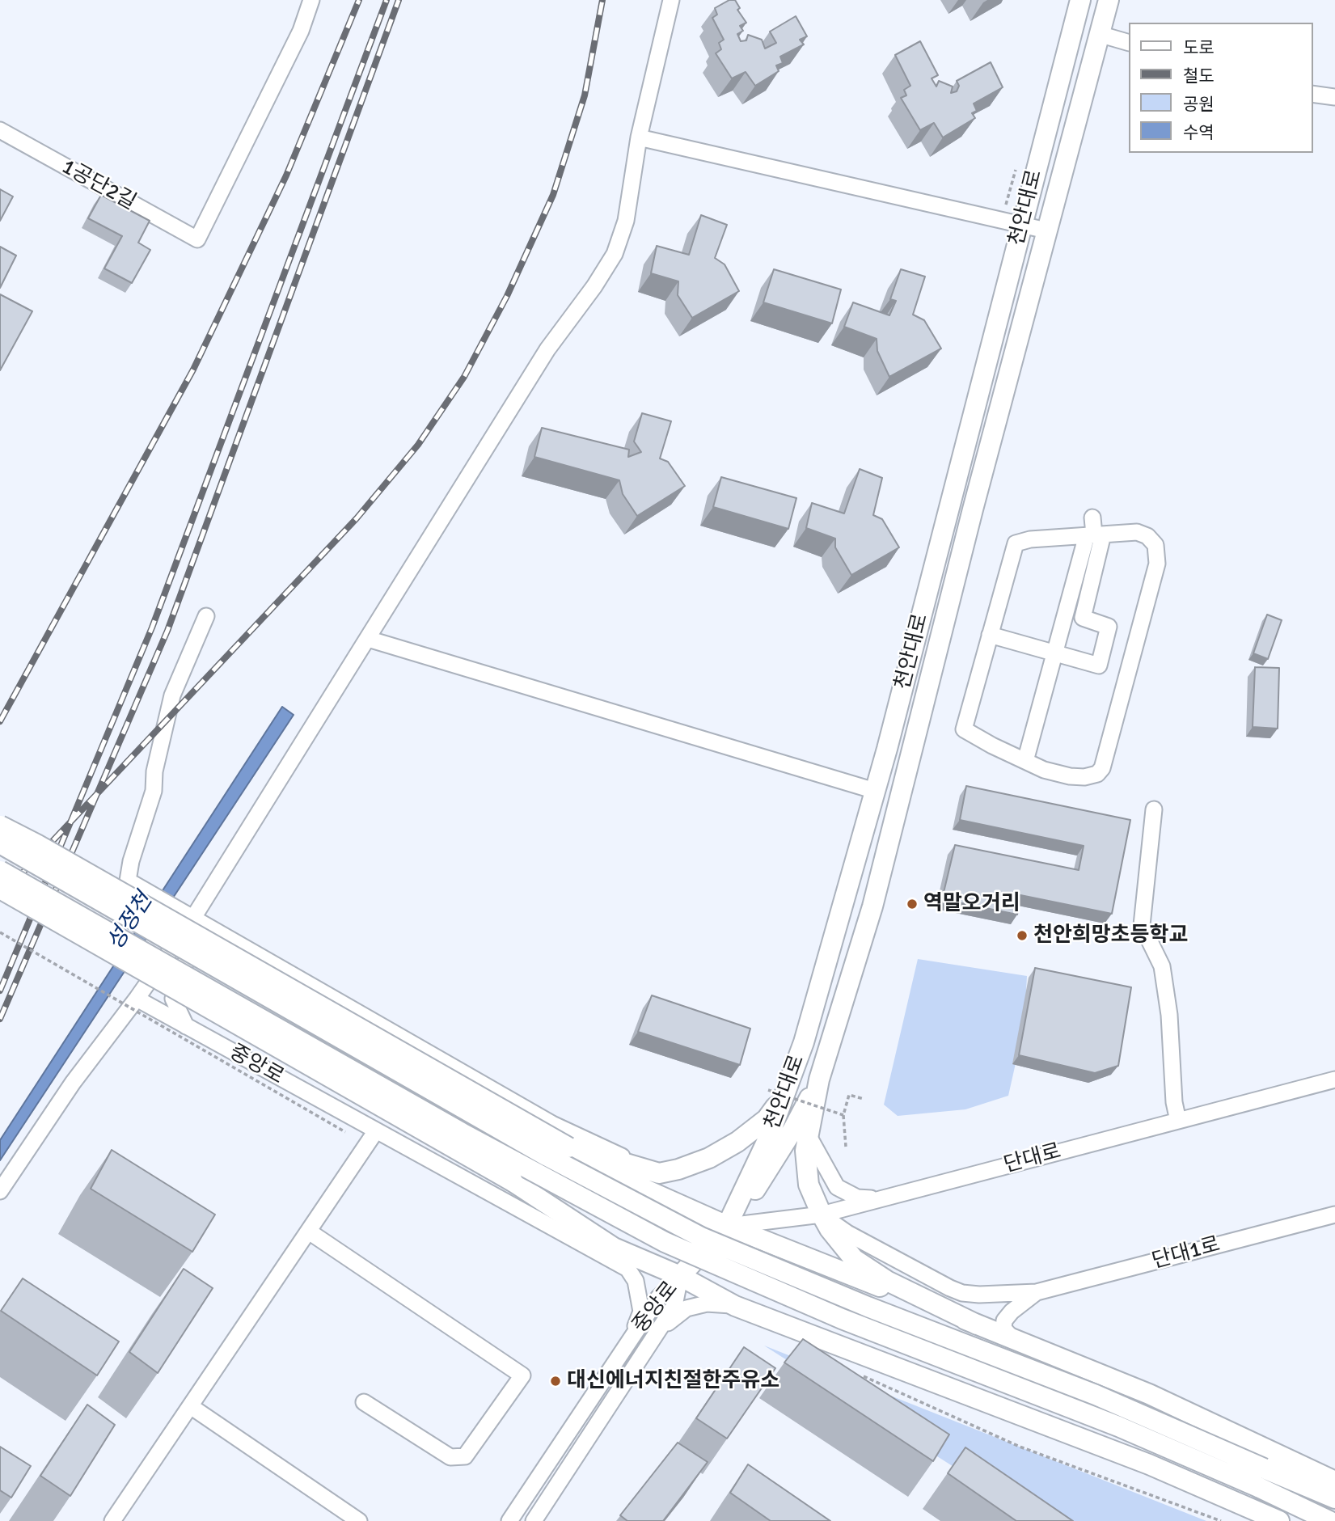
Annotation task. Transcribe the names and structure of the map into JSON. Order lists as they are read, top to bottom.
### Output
{
  "streets": {
    "main road": ["천안대로"],
    "street": [
      "1공단2길",
      "중앙로",
      "단대로",
      "단대1로"
    ]
  },
  "crossings": [
    ["천안대로", "중앙로"],
    ["천안대로", "단대로"]
  ],
  "water": ["성정천"],
  "places": ["역말오거리", "천안희망초등학교", "대신에너지친절한주유소"],
  "legend": [
    "도로",
    "철도",
    "공원",
    "수역"
  ]
}
